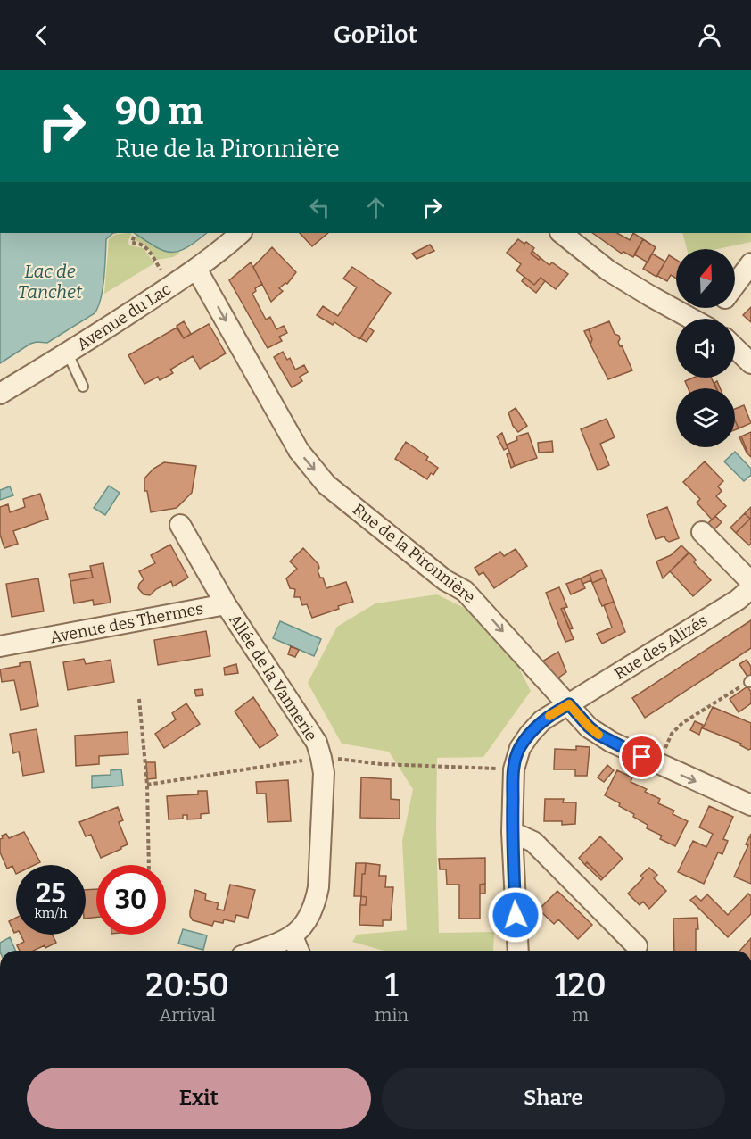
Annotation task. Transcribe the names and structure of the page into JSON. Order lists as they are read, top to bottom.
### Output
{
  "streets": {
    "street": [
      "Avenue du Lac",
      "Rue de la Pironnière",
      "Avenue des Thermes",
      "Rue des Alizés",
      "Allée de la Vannerie"
    ]
  },
  "crossings": [
    ["Avenue du Lac", "Rue de la Pironnière"],
    ["Rue de la Pironnière", "Rue des Alizés"],
    ["Avenue des Thermes", "Allée de la Vannerie"]
  ],
  "one_way": ["Rue de la Pironnière"],
  "water": ["Lac de Tanchet"],
  "north": "top",
  "page": {
    "header": "GoPilot",
    "turn": ["90 m", "Rue de la Pironnière"],
    "speed": "25 km/h",
    "limit": "30",
    "eta": [
      "20:50",
      "Arrival",
      "1",
      "min",
      "120",
      "m"
    ],
    "buttons": ["Exit", "Share"]
  }
}
